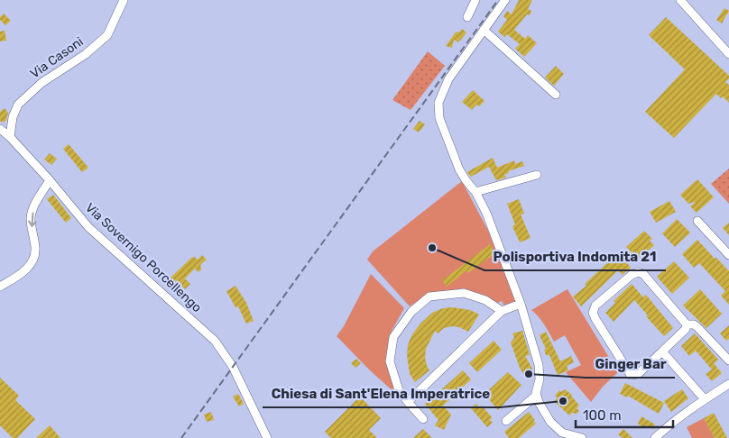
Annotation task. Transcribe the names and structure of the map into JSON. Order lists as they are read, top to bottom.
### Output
{
  "streets": {
    "street": ["Via Casoni", "Via Sovernigo Porcellengo"]
  },
  "crossings": [
    ["Via Casoni", "Via Sovernigo Porcellengo"]
  ],
  "places": ["Polisportiva Indomita 21", "Ginger Bar", "Chiesa di Sant'Elena Imperatrice"],
  "scale_bar": "100 m"
}
